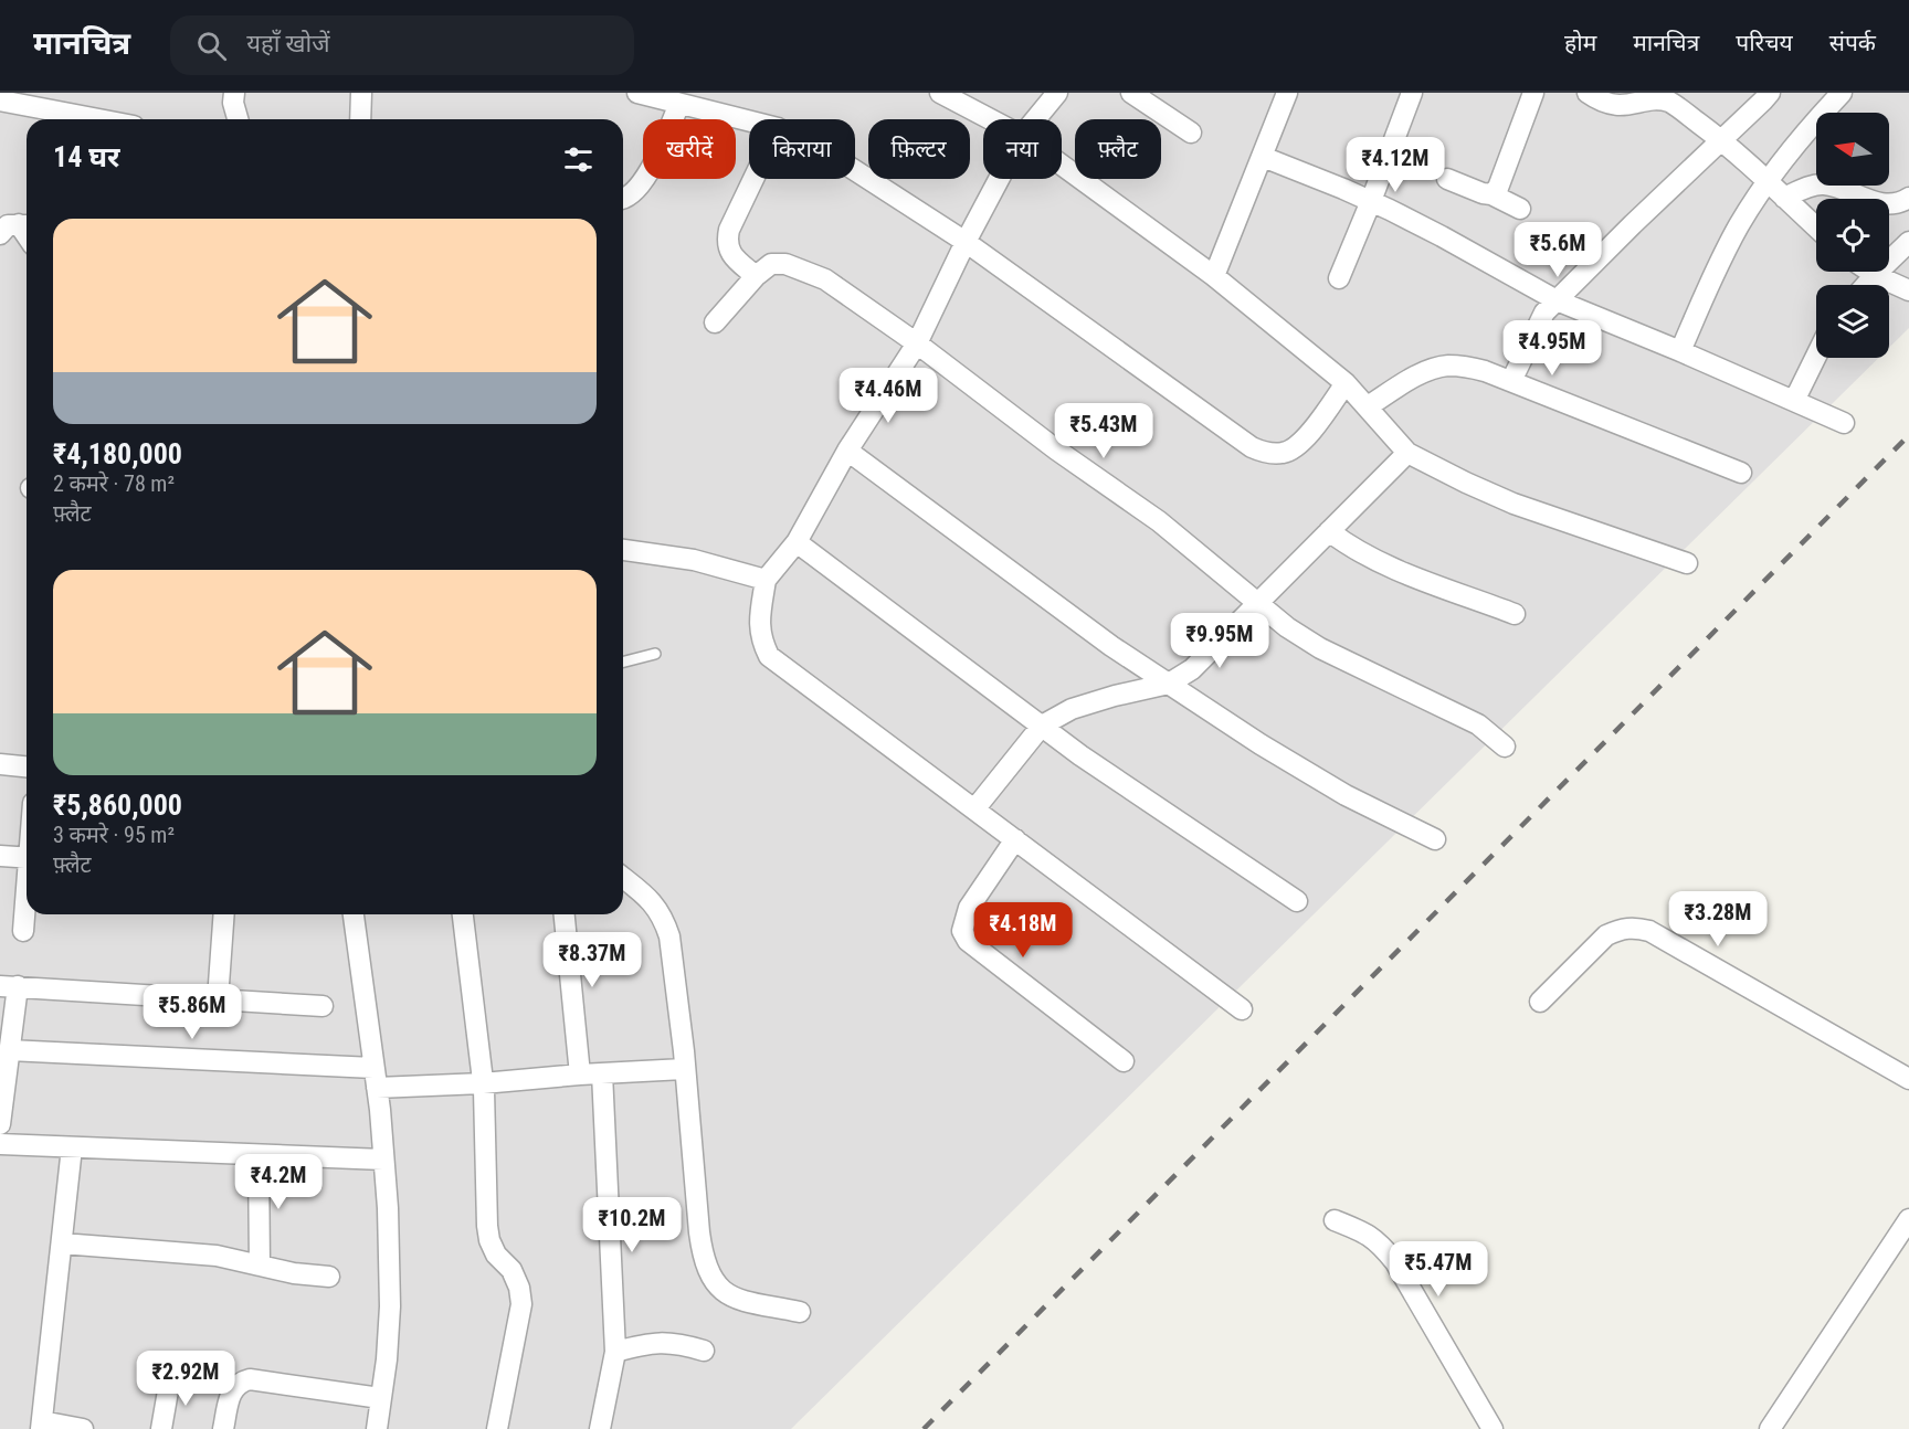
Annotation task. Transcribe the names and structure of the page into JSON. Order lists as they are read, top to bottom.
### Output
{
  "north": "left",
  "page": {
    "header": "मानचित्र",
    "search": "यहाँ खोजें",
    "nav": [
      "होम",
      "मानचित्र",
      "परिचय",
      "संपर्क"
    ],
    "chip": [
      "खरीदें",
      "किराया",
      "फ़िल्टर",
      "नया",
      "फ़्लैट"
    ],
    "heading": "14 घर",
    "price": [
      "₹4.12M",
      "₹5.6M",
      "₹4.95M",
      "₹4.46M",
      "₹5.43M",
      "₹9.95M",
      "₹3.28M",
      "₹4.18M",
      "₹8.37M",
      "₹5.86M",
      "₹4.2M",
      "₹10.2M",
      "₹5.47M",
      "₹2.92M"
    ],
    "list": [
      {
        "name": "₹4,180,000",
        "note": "2 कमरे · 78 m² · फ़्लैट"
      },
      {
        "name": "₹5,860,000",
        "note": "3 कमरे · 95 m² · फ़्लैट"
      }
    ]
  }
}
